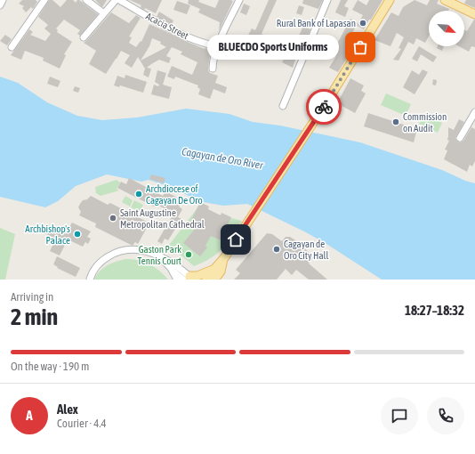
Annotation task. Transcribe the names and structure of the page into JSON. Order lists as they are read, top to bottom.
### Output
{
  "streets": {
    "street": ["Acacia Street"]
  },
  "water": ["Cagayan de Oro River"],
  "places": [
    "Rural Bank of Lapasan",
    "BLUECDO Sports Uniforms",
    "Commission on Audit",
    "Archdiocese of Cagayan De Oro",
    "Saint Augustine Metropolitan Cathedral",
    "Archbishop's Palace",
    "Cagayan de Oro City Hall",
    "Gaston Park Tennis Court"
  ],
  "north": "bottom right",
  "page": {
    "bubble": "BLUECDO Sports Uniforms",
    "heading": ["2 min", "Arriving in", "18:27–18:32"],
    "panel": ["Alex", "Courier · 4.4"],
    "bar": "On the way · 190 m",
    "round": "A"
  }
}
